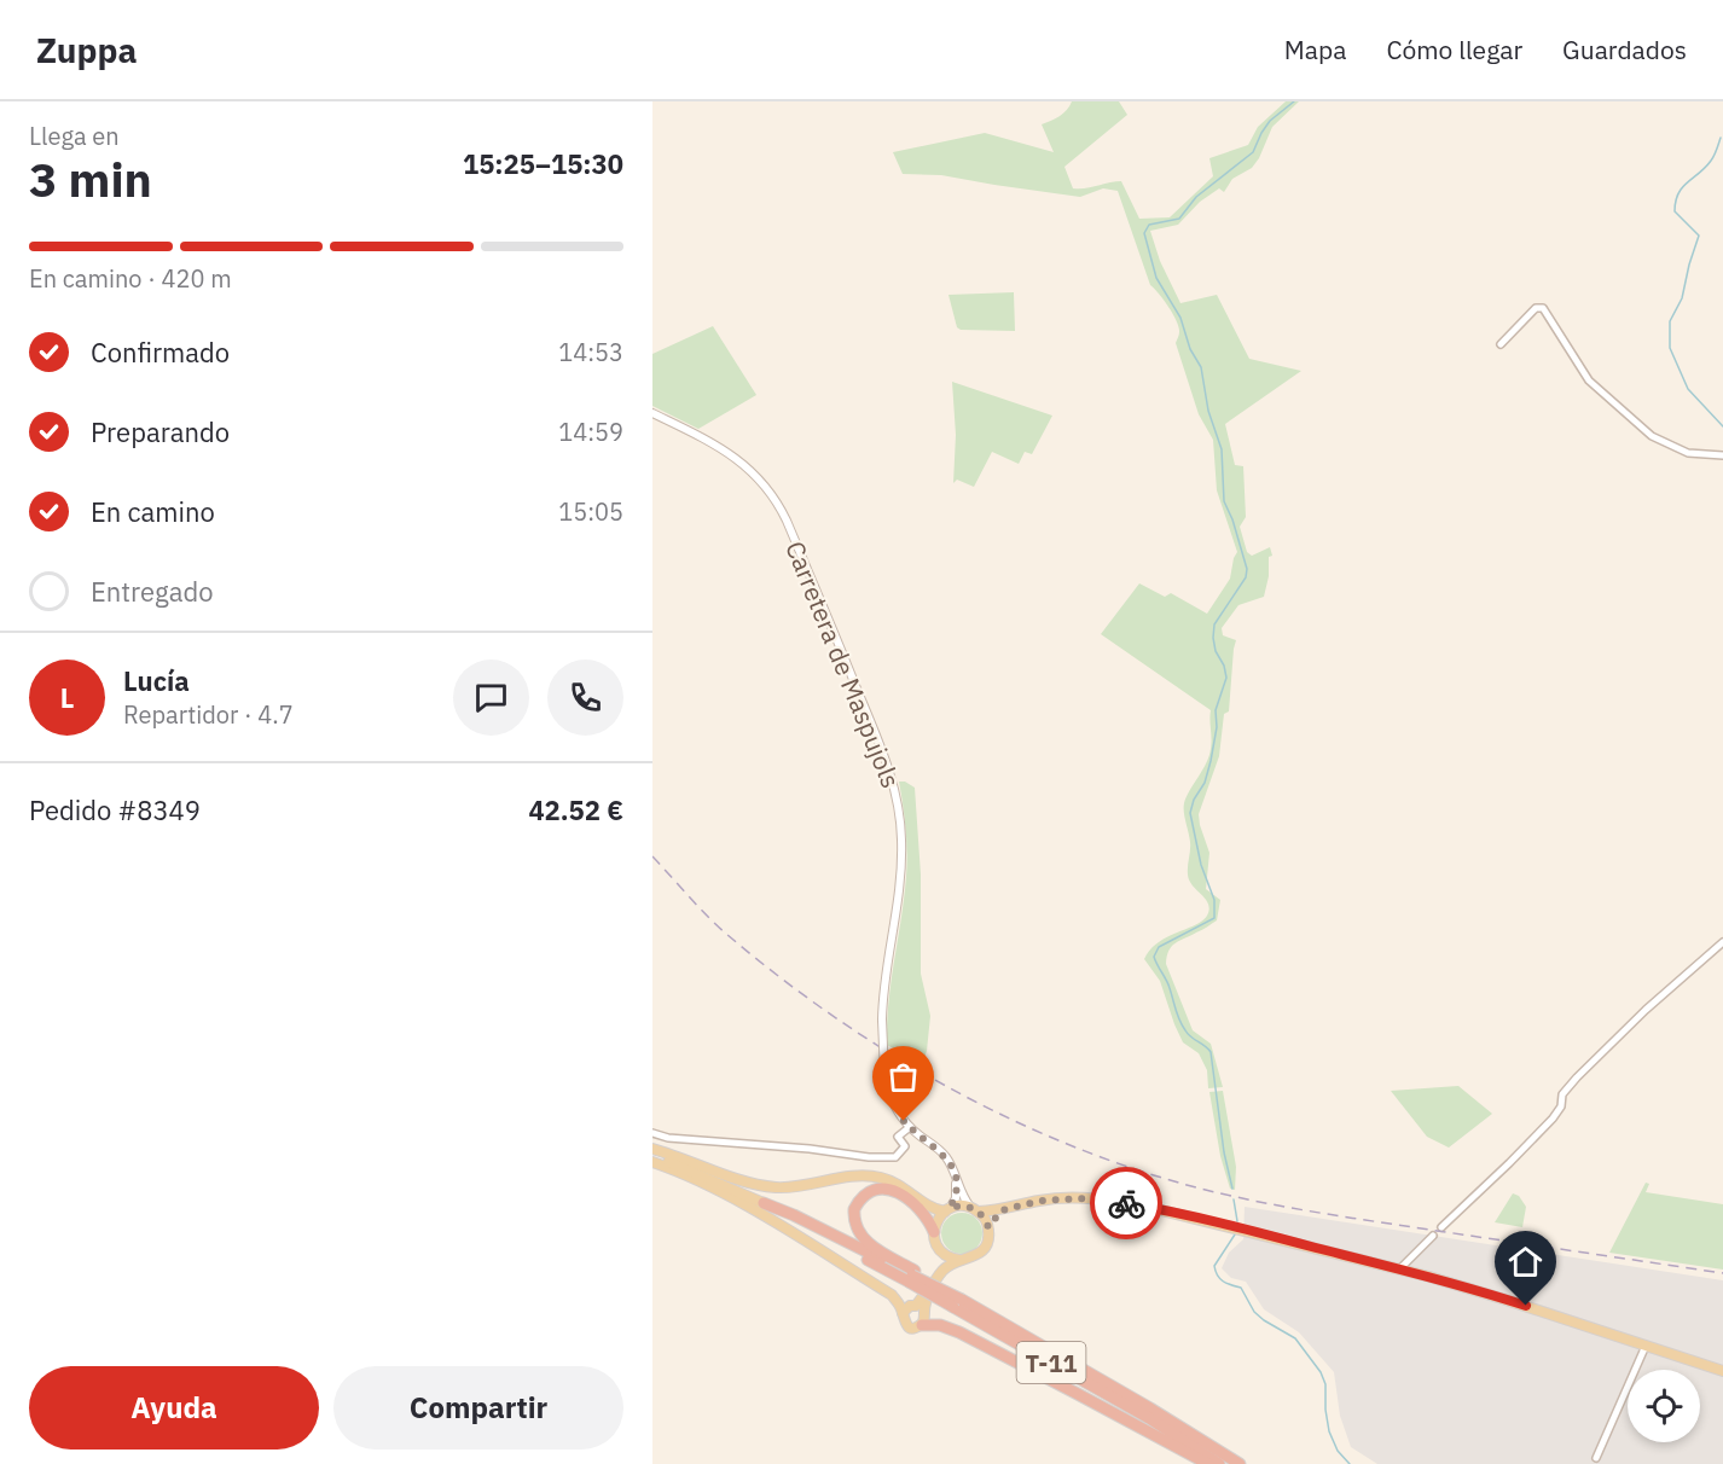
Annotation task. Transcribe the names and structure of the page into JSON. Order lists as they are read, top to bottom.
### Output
{
  "streets": {
    "highway": ["T-11"],
    "street": ["Carretera de Maspujols"]
  },
  "page": {
    "header": "Zuppa",
    "nav": ["Mapa", "Cómo llegar", "Guardados"],
    "heading": ["3 min", "Llega en", "15:25–15:30"],
    "panel": [
      "Lucía",
      "Repartidor · 4.7",
      "Pedido #8349",
      "42.52 €"
    ],
    "bar": "En camino · 420 m",
    "list": [
      ["Confirmado", "14:53"],
      ["Preparando", "14:59"],
      ["En camino", "15:05"],
      "Entregado"
    ],
    "round": "L",
    "buttons": ["Ayuda", "Compartir"]
  }
}
